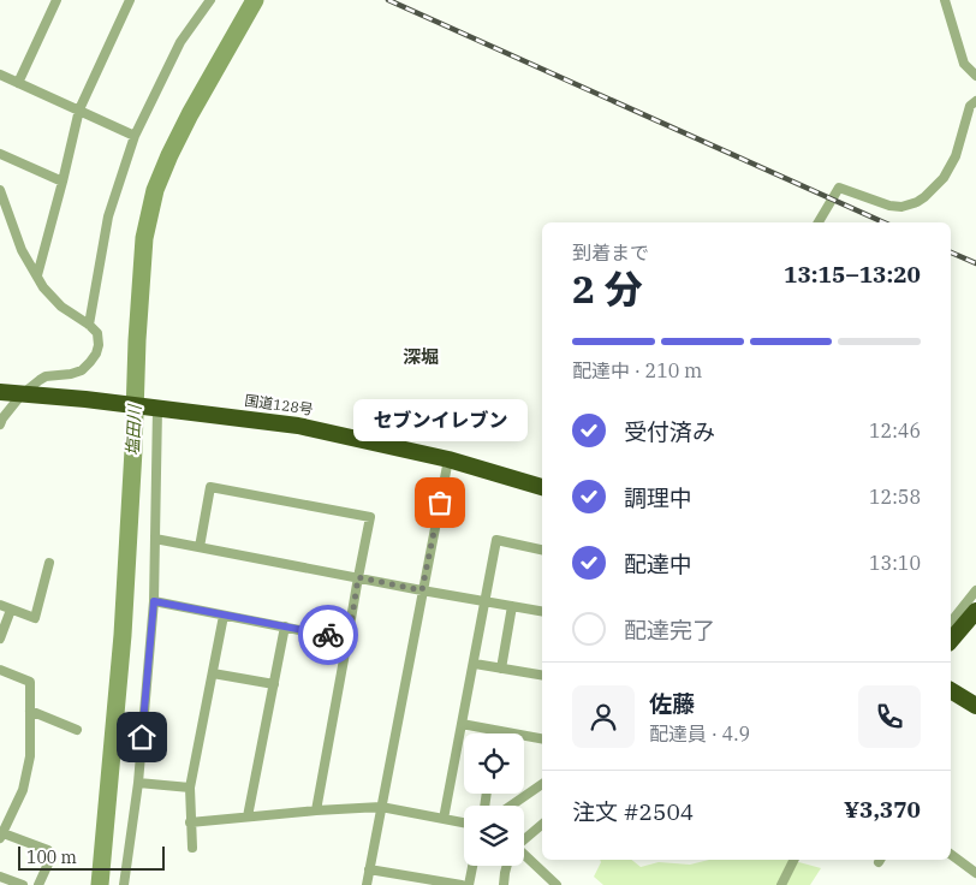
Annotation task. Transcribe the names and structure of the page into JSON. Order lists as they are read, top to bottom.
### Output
{
  "streets": {
    "highway": ["国道128号"]
  },
  "districts": ["深堀"],
  "water": ["塩田川"],
  "places": ["セブンイレブン"],
  "scale_bar": "100 m",
  "page": {
    "heading": ["2 分", "到着まで", "13:15–13:20"],
    "panel": [
      "佐藤",
      "配達員 · 4.9",
      "注文 #2504",
      "¥3,370"
    ],
    "bar": "配達中 · 210 m",
    "list": [
      ["受付済み", "12:46"],
      ["調理中", "12:58"],
      ["配達中", "13:10"],
      "配達完了"
    ],
    "bubble": "セブンイレブン",
    "scale": "100 m"
  }
}
